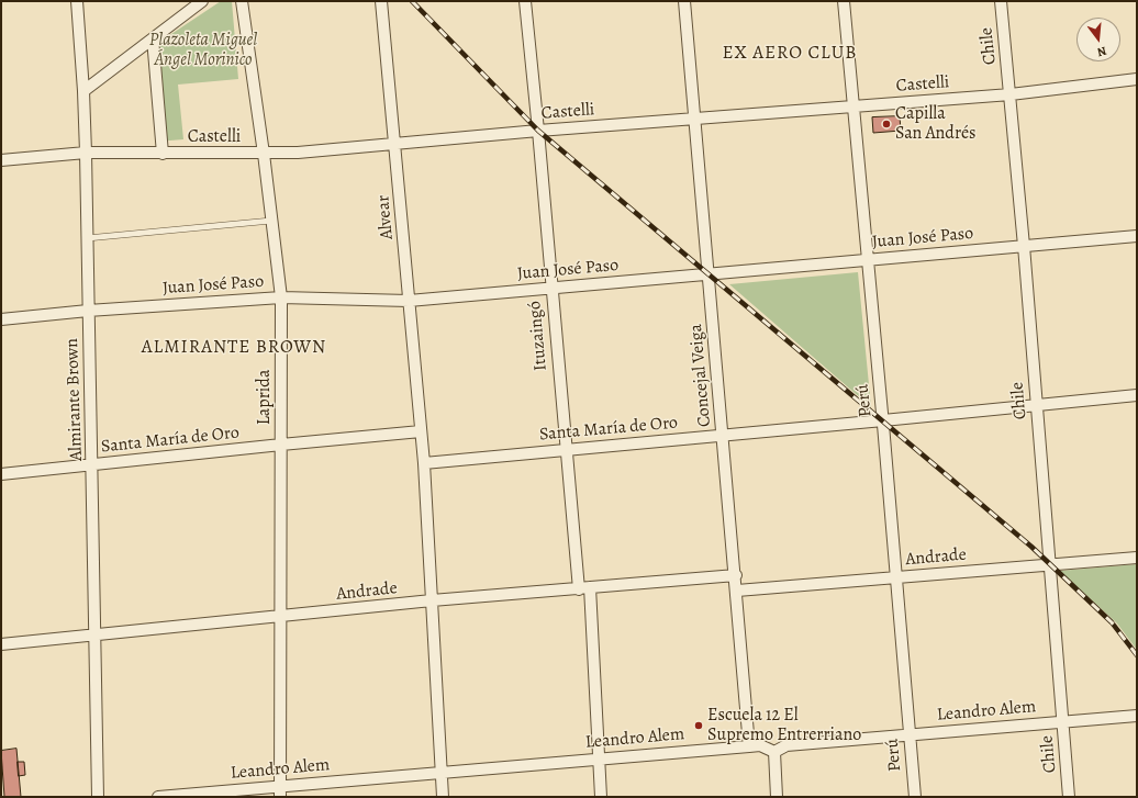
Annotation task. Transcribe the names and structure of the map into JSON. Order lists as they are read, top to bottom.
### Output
{
  "streets": {
    "street": [
      "Chile",
      "Castelli",
      "Alvear",
      "Juan José Paso",
      "Ituzaingó",
      "Concejal Veiga",
      "Laprida",
      "Almirante Brown",
      "Perú",
      "Santa María de Oro",
      "Andrade",
      "Leandro Alem"
    ]
  },
  "crossings": [
    ["Chile", "Castelli"],
    ["Chile", "Juan José Paso"],
    ["Chile", "Santa María de Oro"],
    ["Chile", "Andrade"],
    ["Chile", "Leandro Alem"],
    ["Castelli", "Alvear"],
    ["Castelli", "Ituzaingó"],
    ["Castelli", "Concejal Veiga"],
    ["Castelli", "Laprida"],
    ["Castelli", "Almirante Brown"],
    ["Castelli", "Perú"],
    ["Alvear", "Juan José Paso"],
    ["Alvear", "Santa María de Oro"],
    ["Alvear", "Andrade"],
    ["Alvear", "Leandro Alem"],
    ["Juan José Paso", "Ituzaingó"],
    ["Juan José Paso", "Concejal Veiga"],
    ["Juan José Paso", "Laprida"],
    ["Juan José Paso", "Almirante Brown"],
    ["Juan José Paso", "Perú"],
    ["Ituzaingó", "Santa María de Oro"],
    ["Ituzaingó", "Andrade"],
    ["Ituzaingó", "Leandro Alem"],
    ["Concejal Veiga", "Santa María de Oro"],
    ["Concejal Veiga", "Andrade"],
    ["Concejal Veiga", "Leandro Alem"],
    ["Laprida", "Santa María de Oro"],
    ["Laprida", "Andrade"],
    ["Laprida", "Leandro Alem"],
    ["Almirante Brown", "Santa María de Oro"],
    ["Almirante Brown", "Andrade"],
    ["Perú", "Santa María de Oro"],
    ["Perú", "Andrade"],
    ["Perú", "Leandro Alem"]
  ],
  "districts": ["EX AERO CLUB", "ALMIRANTE BROWN"],
  "parks": ["Plazoleta Miguel Ángel Morinico"],
  "places": ["Capilla San Andrés", "Escuela 12 El Supremo Entrerriano"],
  "north": "bottom"
}
